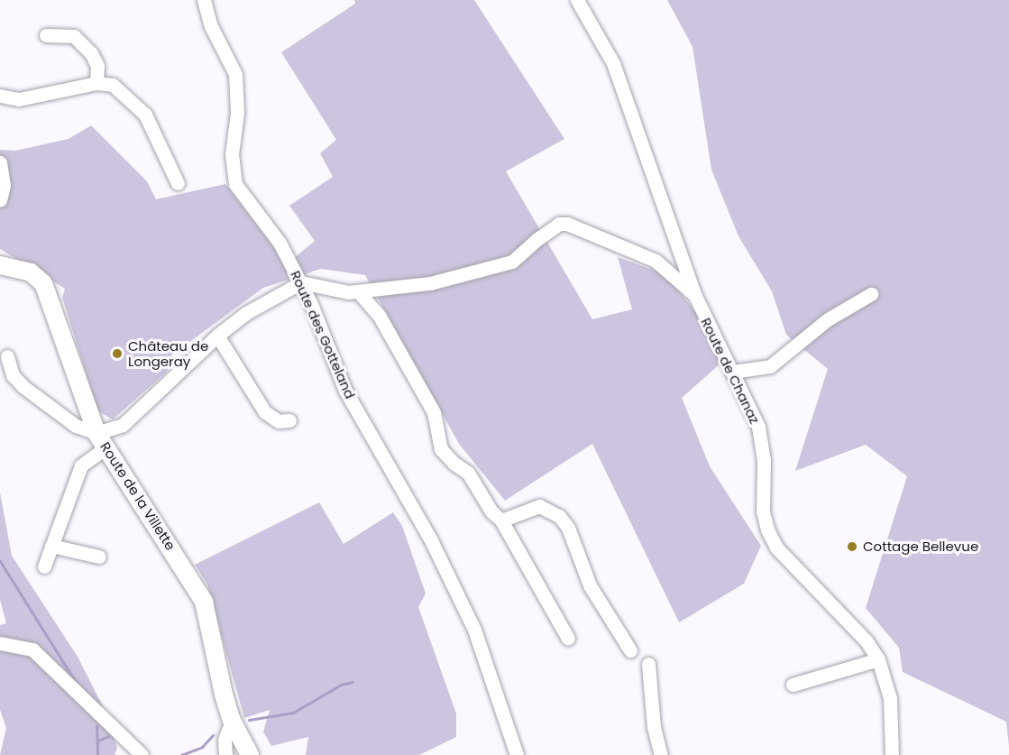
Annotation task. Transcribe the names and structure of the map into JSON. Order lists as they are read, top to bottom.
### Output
{
  "streets": {
    "main road": ["Route de la Villette"],
    "street": ["Route des Gotteland", "Route de Chanaz"]
  },
  "places": ["Château de Longeray", "Cottage Bellevue"]
}
